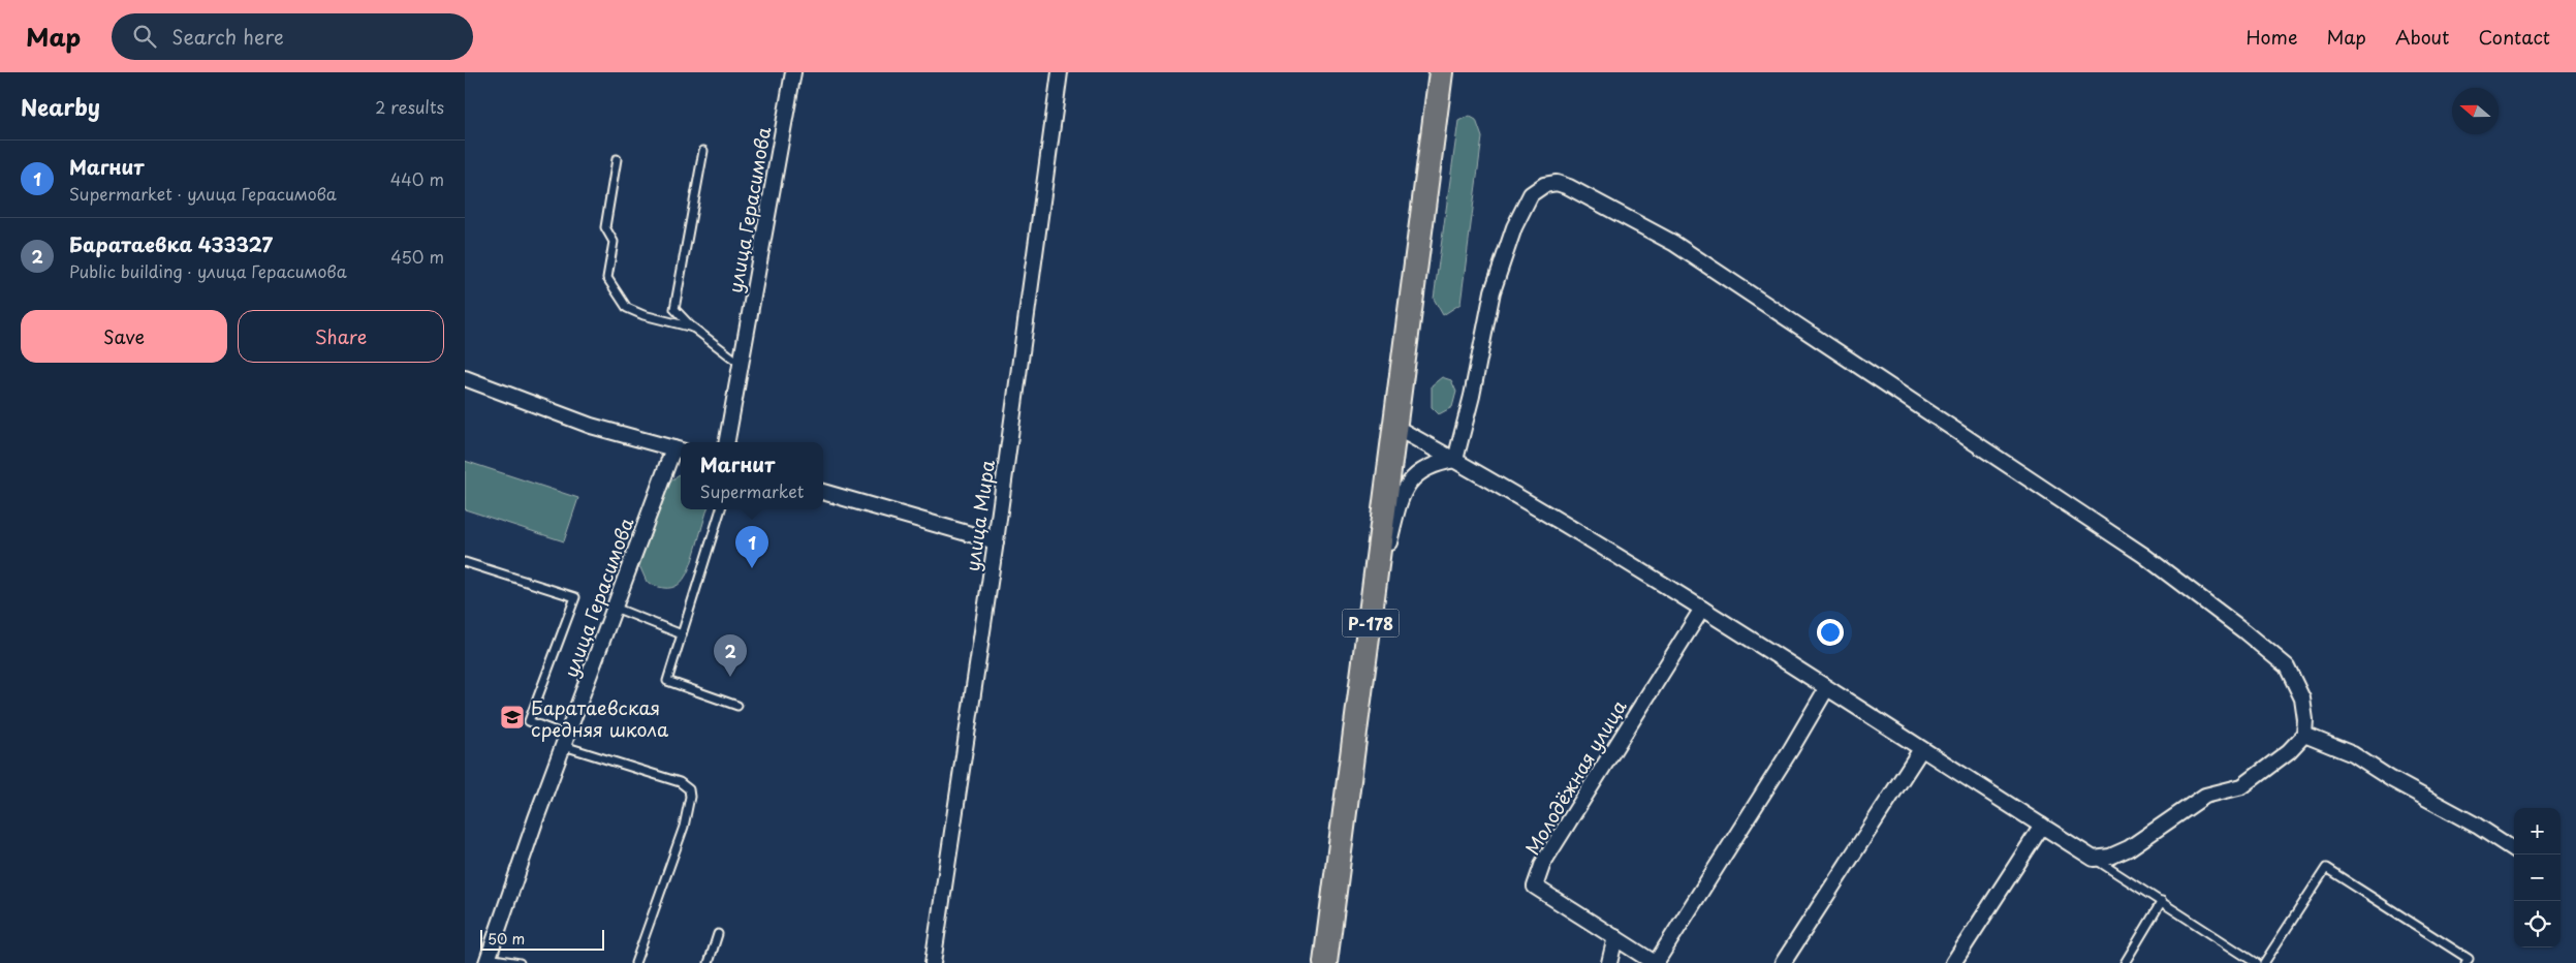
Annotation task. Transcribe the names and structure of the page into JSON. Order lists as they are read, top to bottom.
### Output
{
  "streets": {
    "highway": ["Р-178"],
    "street": ["улица Герасимова", "улица Мира", "Молодёжная улица"]
  },
  "places": {
    "school or university": ["Баратаевская средняя школа"]
  },
  "scale_bar": "50 m",
  "north": "left",
  "page": {
    "header": "Map",
    "search": "Search here",
    "nav": [
      "Home",
      "Map",
      "About",
      "Contact"
    ],
    "heading": ["Nearby", "2 results"],
    "list": [
      {
        "mark": "1",
        "name": "Магнит",
        "note": "Supermarket · улица Герасимова",
        "value": "440 m"
      },
      {
        "mark": "2",
        "name": "Баратаевка 433327",
        "note": "Public building · улица Герасимова",
        "value": "450 m"
      }
    ],
    "buttons": ["Save", "Share"],
    "popup": ["Магнит", "Supermarket"],
    "pins": ["1", "2"],
    "map_buttons": ["+", "−"],
    "scale": "50 m"
  }
}
